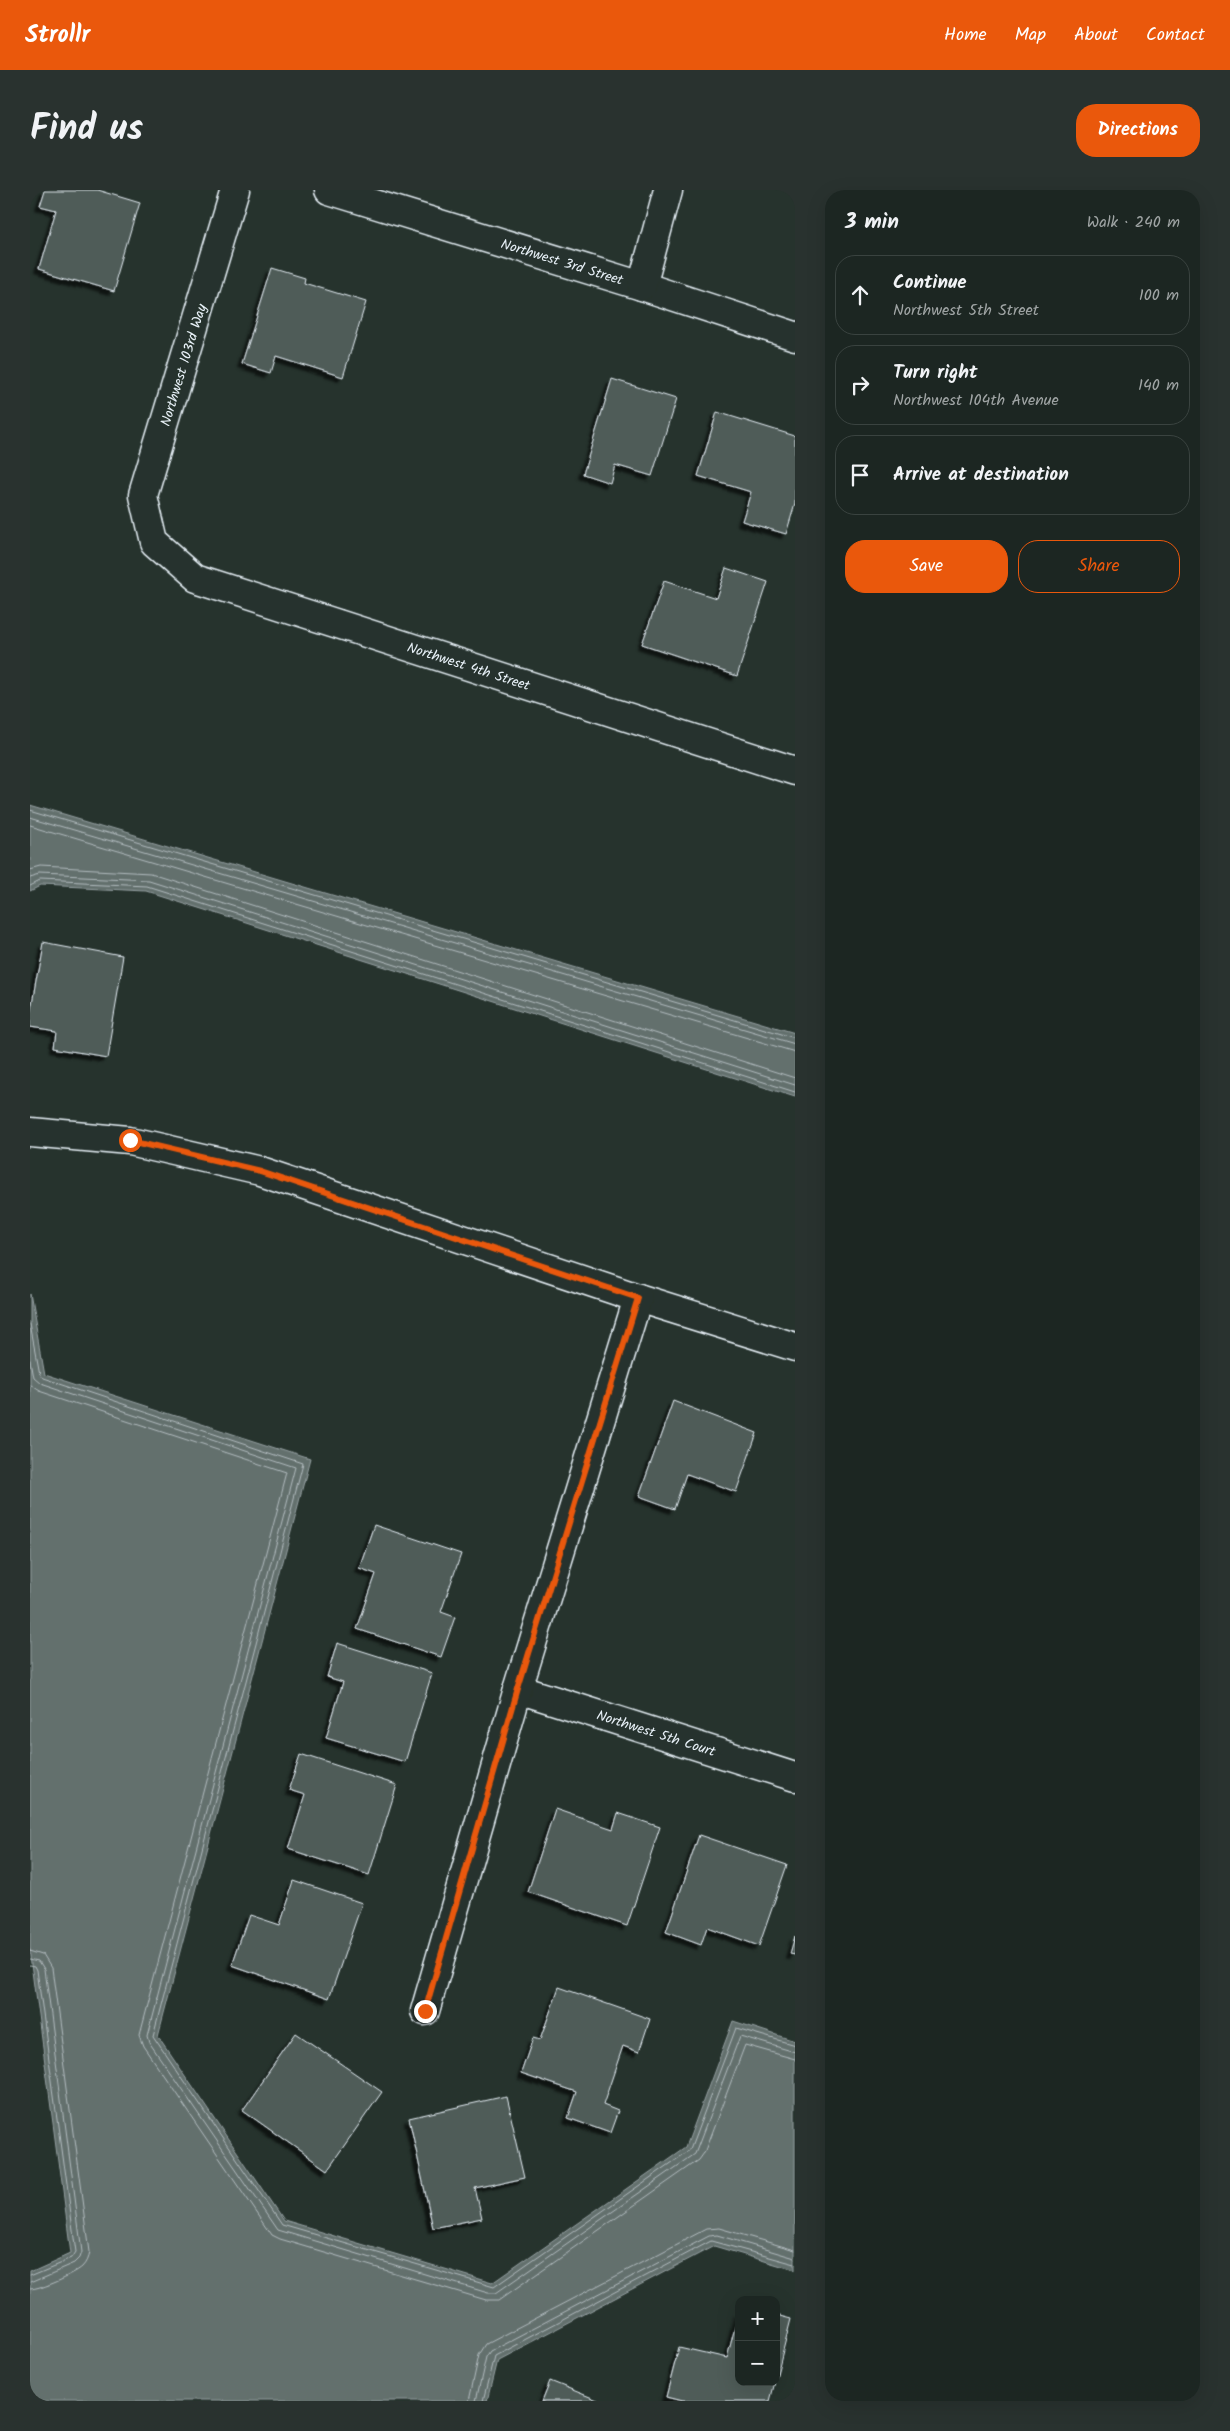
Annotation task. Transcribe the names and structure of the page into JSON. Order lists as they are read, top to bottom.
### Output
{
  "streets": {
    "street": [
      "Northwest 3rd Street",
      "Northwest 103rd Way",
      "Northwest 4th Street",
      "Northwest 5th Court"
    ]
  },
  "crossings": [
    ["Northwest 103rd Way", "Northwest 4th Street"]
  ],
  "page": {
    "header": "Strollr",
    "nav": [
      "Home",
      "Map",
      "About",
      "Contact"
    ],
    "title": "Find us",
    "buttons": [
      "Directions",
      ["Save", "Share"]
    ],
    "heading": ["3 min", "Walk · 240 m"],
    "list": [
      ["Continue", "Northwest 5th Street", "100 m"],
      ["Turn right", "Northwest 104th Avenue", "140 m"],
      "Arrive at destination"
    ],
    "map_buttons": ["+", "−"]
  }
}
